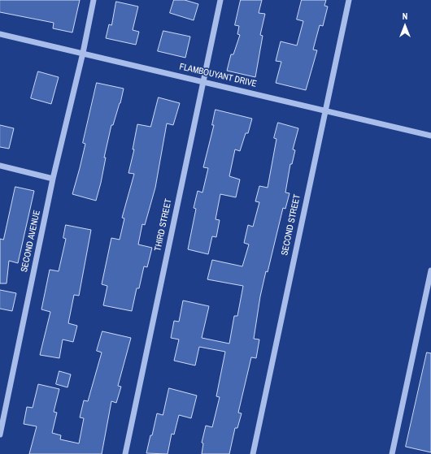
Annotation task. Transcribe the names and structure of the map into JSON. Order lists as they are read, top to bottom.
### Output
{
  "streets": {
    "street": [
      "FLAMBOUYANT DRIVE",
      "THIRD STREET",
      "SECOND STREET",
      "SECOND AVENUE"
    ]
  },
  "crossings": [
    ["FLAMBOUYANT DRIVE", "THIRD STREET"],
    ["FLAMBOUYANT DRIVE", "SECOND STREET"],
    ["FLAMBOUYANT DRIVE", "SECOND AVENUE"]
  ],
  "north": "top"
}
